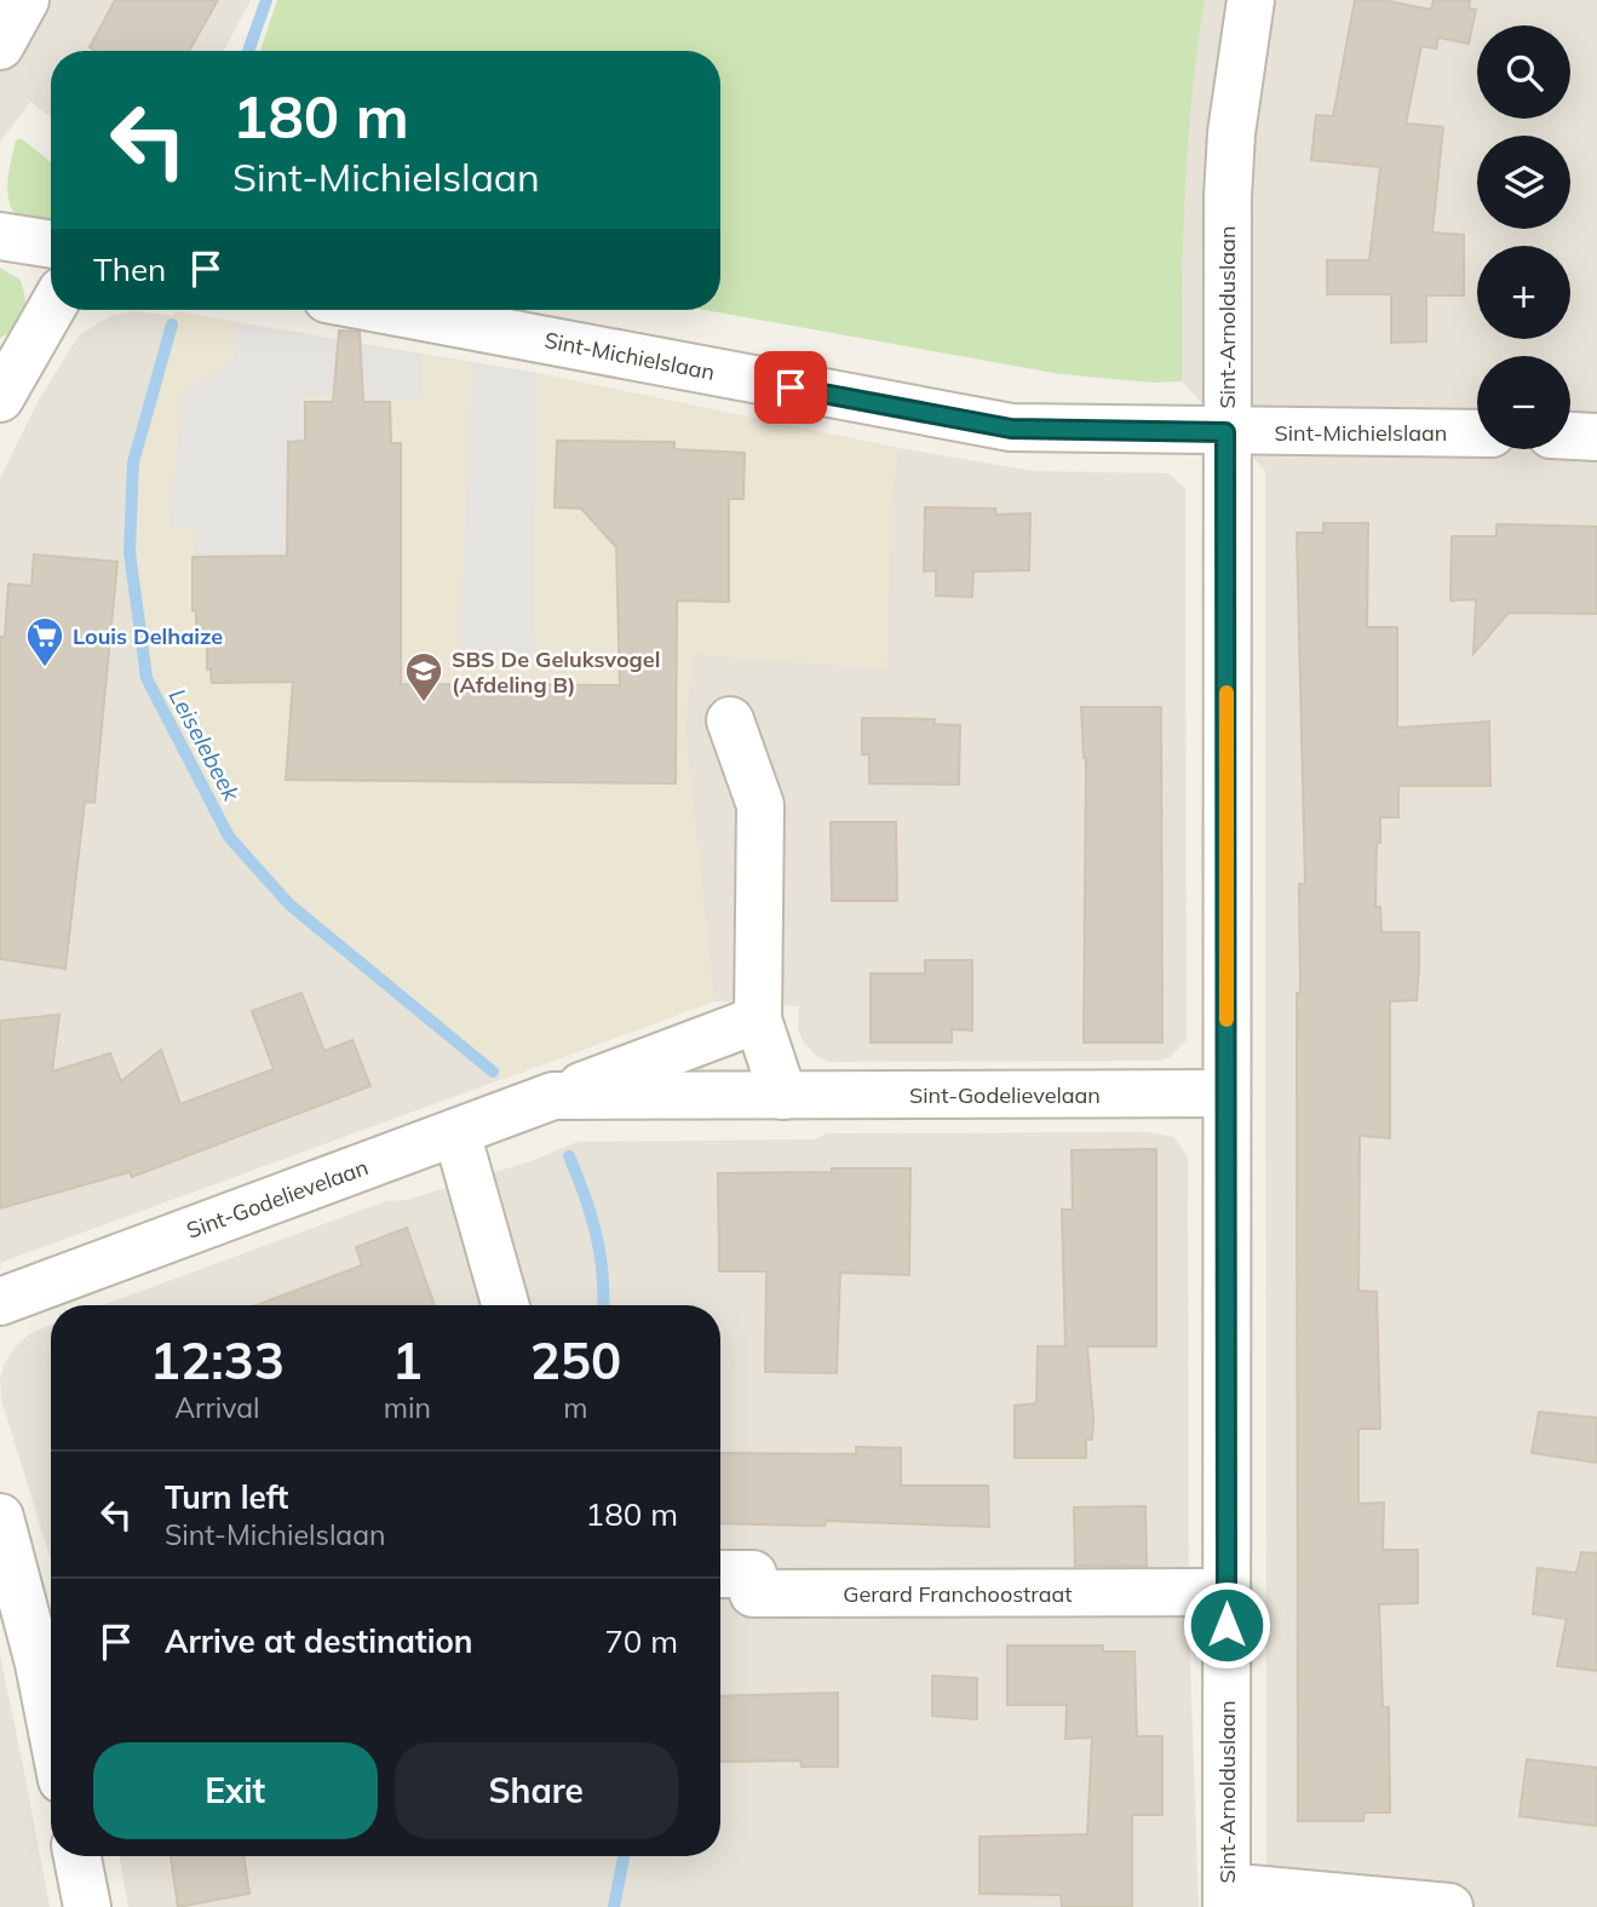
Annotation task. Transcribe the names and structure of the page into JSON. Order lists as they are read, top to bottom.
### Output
{
  "streets": {
    "street": [
      "Sint-Arnolduslaan",
      "Sint-Michielslaan",
      "Sint-Godelievelaan",
      "Gerard Franchoostraat"
    ]
  },
  "crossings": [
    ["Sint-Arnolduslaan", "Sint-Michielslaan"],
    ["Sint-Arnolduslaan", "Sint-Godelievelaan"],
    ["Sint-Arnolduslaan", "Gerard Franchoostraat"]
  ],
  "water": ["Leiselebeek"],
  "places": {
    "supermarket": ["Louis Delhaize"],
    "school or university": ["SBS De Geluksvogel (Afdeling B)"]
  },
  "page": {
    "map_buttons": ["+", "−"],
    "turn": ["180 m", "Sint-Michielslaan"],
    "then": "Then",
    "eta": [
      "12:33",
      "Arrival",
      "1",
      "min",
      "250",
      "m"
    ],
    "list": [
      {
        "name": "Turn left",
        "note": "Sint-Michielslaan",
        "value": "180 m"
      },
      {
        "name": "Arrive at destination",
        "value": "70 m"
      }
    ],
    "buttons": ["Exit", "Share"]
  }
}
